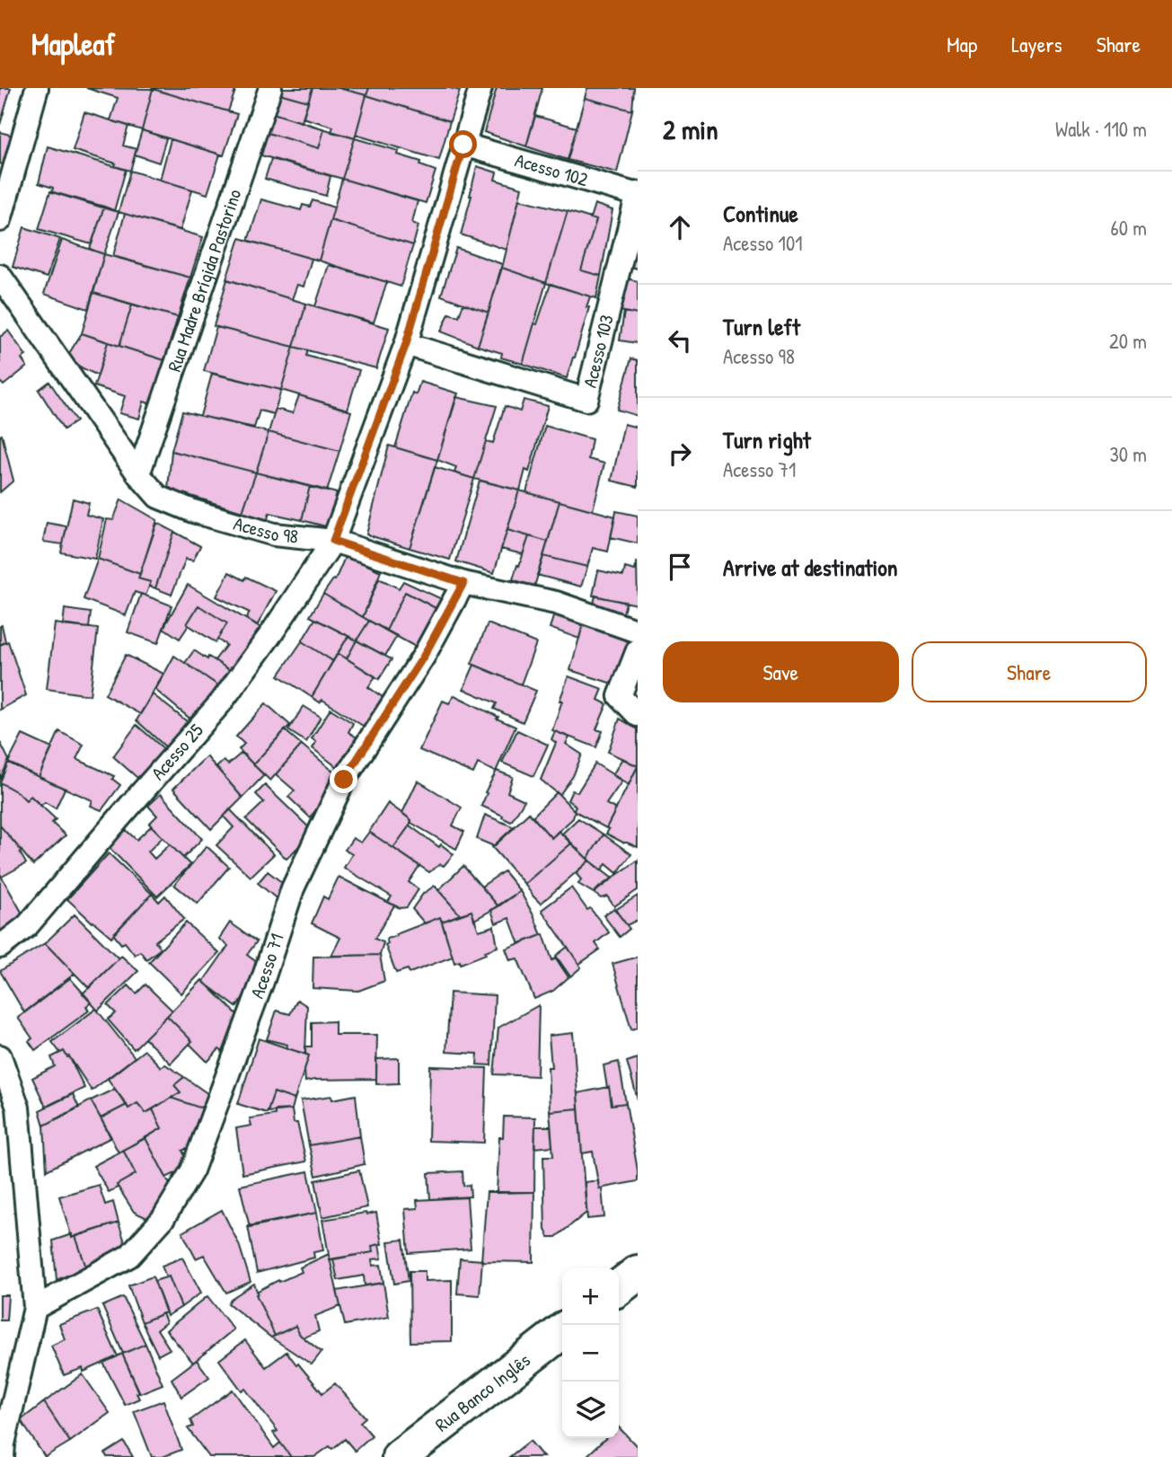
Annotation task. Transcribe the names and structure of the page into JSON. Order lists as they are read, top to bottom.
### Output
{
  "streets": {
    "street": ["Rua Banco Inglês"],
    "lane": [
      "Acesso 102",
      "Rua Madre Brígida Pastorino",
      "Acesso 103",
      "Acesso 98",
      "Acesso 25",
      "Acesso 71"
    ]
  },
  "crossings": [
    ["Acesso 102", "Acesso 103"],
    ["Acesso 102", "Acesso 25"],
    ["Rua Madre Brígida Pastorino", "Acesso 98"],
    ["Acesso 103", "Acesso 25"],
    ["Acesso 98", "Acesso 25"],
    ["Acesso 98", "Acesso 71"]
  ],
  "page": {
    "header": "Mapleaf",
    "nav": ["Map", "Layers", "Share"],
    "heading": ["2 min", "Walk · 110 m"],
    "list": [
      ["Continue", "Acesso 101", "60 m"],
      ["Turn left", "Acesso 98", "20 m"],
      ["Turn right", "Acesso 71", "30 m"],
      "Arrive at destination"
    ],
    "buttons": ["Save", "Share"],
    "map_buttons": ["+", "−"]
  }
}
